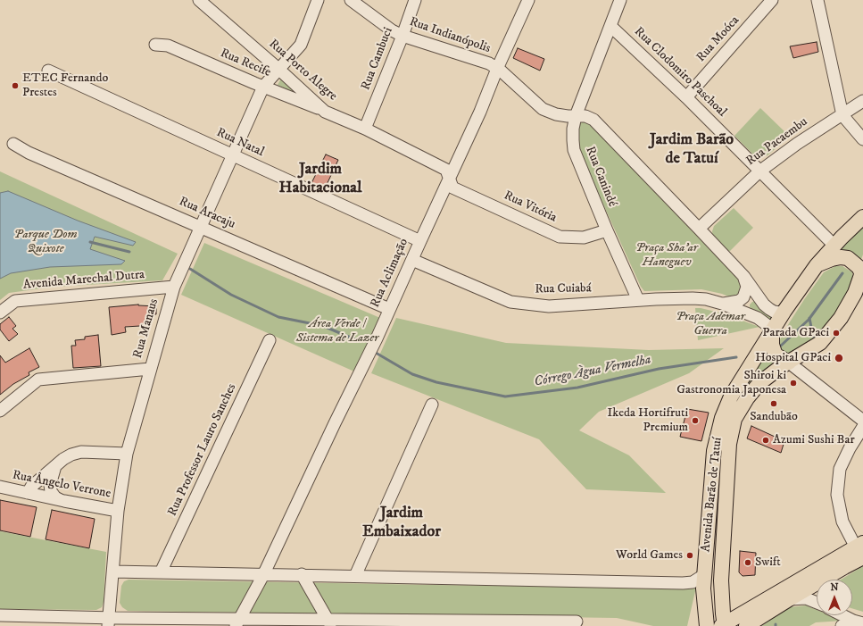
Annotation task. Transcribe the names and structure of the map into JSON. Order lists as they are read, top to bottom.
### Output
{
  "streets": {
    "main road": ["Avenida Barão de Tatuí"],
    "street": [
      "Rua Indianópolis",
      "Rua Moóca",
      "Rua Cambuci",
      "Rua Recife",
      "Rua Porto Alegre",
      "Rua Clodomiro Paschoal",
      "Rua Pacaembu",
      "Rua Natal",
      "Rua Canindé",
      "Rua Vitória",
      "Rua Aracaju",
      "Rua Aclimação",
      "Avenida Marechal Dutra",
      "Rua Cuiabá",
      "Rua Manaus",
      "Rua Professor Lauro Sanches",
      "Rua Ângelo Verrone"
    ]
  },
  "crossings": [
    ["Rua Indianópolis", "Rua Cambuci"],
    ["Rua Indianópolis", "Rua Pacaembu"],
    ["Rua Indianópolis", "Rua Canindé"],
    ["Rua Indianópolis", "Rua Aclimação"],
    ["Rua Indianópolis", "Rua Cuiabá"],
    ["Rua Indianópolis", "Avenida Barão de Tatuí"],
    ["Rua Moóca", "Rua Clodomiro Paschoal"],
    ["Rua Cambuci", "Rua Porto Alegre"],
    ["Rua Recife", "Rua Porto Alegre"],
    ["Rua Recife", "Rua Manaus"],
    ["Rua Porto Alegre", "Rua Vitória"],
    ["Rua Porto Alegre", "Rua Aclimação"],
    ["Rua Porto Alegre", "Rua Manaus"],
    ["Rua Clodomiro Paschoal", "Rua Pacaembu"],
    ["Rua Clodomiro Paschoal", "Rua Canindé"],
    ["Rua Clodomiro Paschoal", "Avenida Barão de Tatuí"],
    ["Rua Natal", "Rua Aclimação"],
    ["Rua Natal", "Rua Manaus"],
    ["Rua Canindé", "Rua Vitória"],
    ["Rua Canindé", "Rua Cuiabá"],
    ["Rua Vitória", "Rua Aclimação"],
    ["Rua Aracaju", "Rua Aclimação"],
    ["Rua Aracaju", "Rua Manaus"],
    ["Rua Aclimação", "Rua Cuiabá"],
    ["Avenida Marechal Dutra", "Rua Manaus"],
    ["Rua Cuiabá", "Avenida Barão de Tatuí"],
    ["Rua Manaus", "Rua Ângelo Verrone"]
  ],
  "districts": ["Jardim Barão de Tatuí", "Jardim Habitacional", "Jardim Embaixador"],
  "water": ["Córrego Àgua Vermelha"],
  "parks": [
    "Parque Dom Quixote",
    "Praça Sha'ar Haneguev",
    "Praça Ademar Guerra",
    "Área Verde / Sistema de Lazer"
  ],
  "places": [
    "ETEC Fernando Prestes",
    "Parada GPaci",
    "Hospital GPaci",
    "Shiroi ki Gastronomia Japonesa",
    "Sandubão",
    "Ikeda Hortifruti Premium",
    "Azumi Sushi Bar",
    "World Games",
    "Swift"
  ],
  "north": "top"
}
